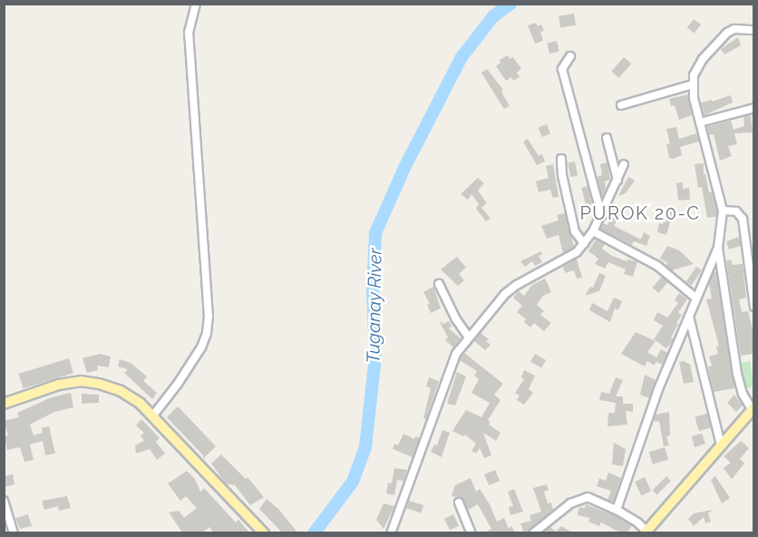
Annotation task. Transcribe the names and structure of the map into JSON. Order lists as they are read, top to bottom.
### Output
{
  "districts": ["PUROK 20-C"],
  "water": ["Tuganay River"]
}
